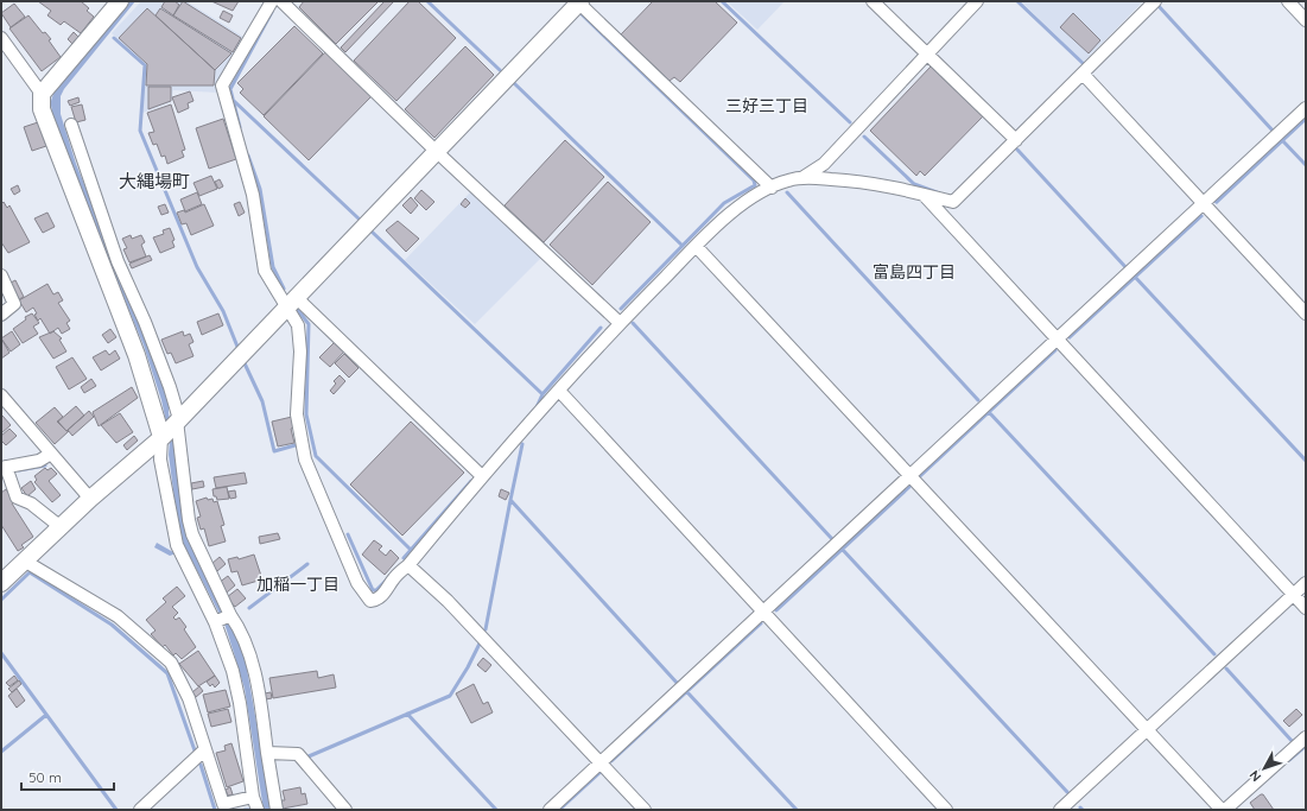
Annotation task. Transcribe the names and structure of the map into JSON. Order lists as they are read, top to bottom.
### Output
{
  "districts": [
    "三好三丁目",
    "大縄場町",
    "富島四丁目",
    "加稲一丁目"
  ],
  "scale_bar": "50 m",
  "north": "bottom left"
}
